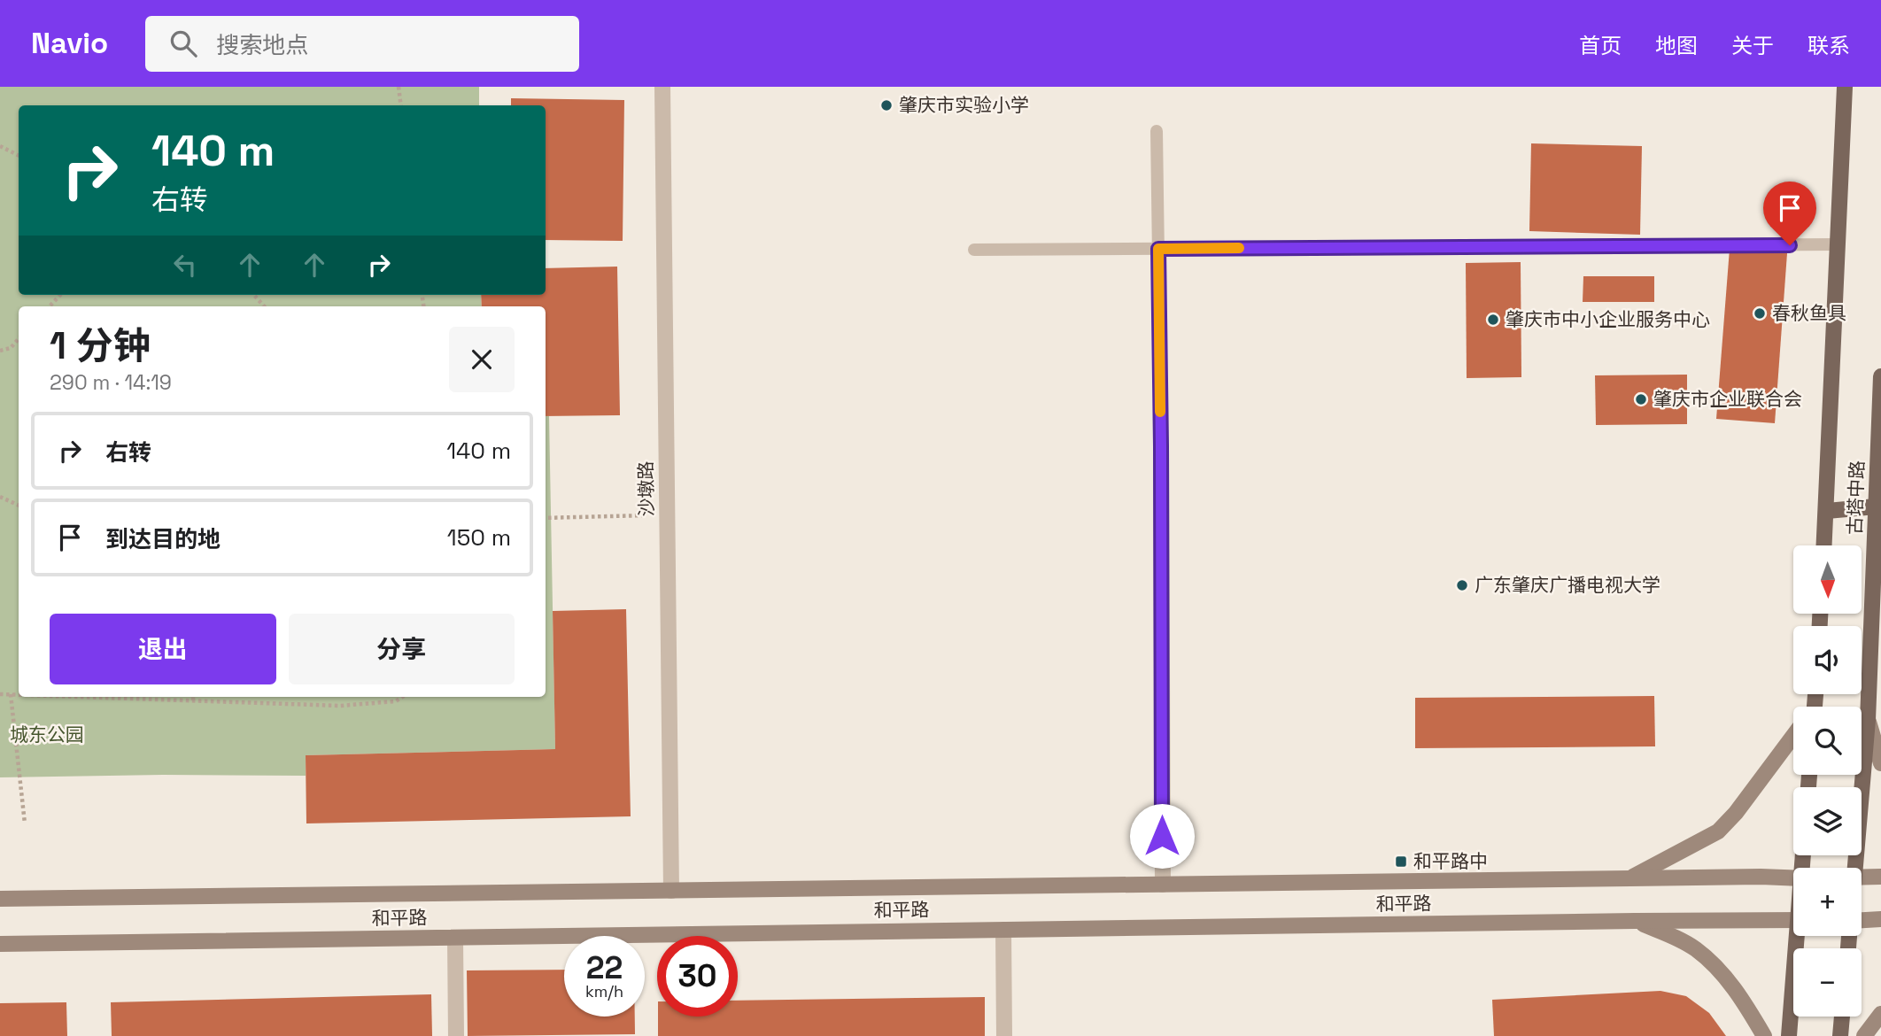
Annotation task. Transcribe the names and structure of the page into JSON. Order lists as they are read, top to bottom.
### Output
{
  "streets": {
    "main road": ["古塔中路", "和平路"],
    "street": ["沙墩路"]
  },
  "crossings": [
    ["沙墩路", "和平路"]
  ],
  "parks": ["城东公园"],
  "places": {
    "other": [
      "肇庆市实验小学",
      "春秋鱼具",
      "肇庆市中小企业服务中心",
      "肇庆市企业联合会",
      "广东肇庆广播电视大学"
    ],
    "transit": ["和平路中"]
  },
  "north": "bottom",
  "page": {
    "header": "Navio",
    "search": "搜索地点",
    "nav": [
      "首页",
      "地图",
      "关于",
      "联系"
    ],
    "turn": ["140 m", "右转"],
    "heading": ["1 分钟", "290 m · 14:19"],
    "list": [
      {
        "name": "右转",
        "value": "140 m"
      },
      {
        "name": "到达目的地",
        "value": "150 m"
      }
    ],
    "map_buttons": ["+", "−"],
    "buttons": ["退出", "分享"],
    "speed": "22 km/h",
    "limit": "30"
  }
}
